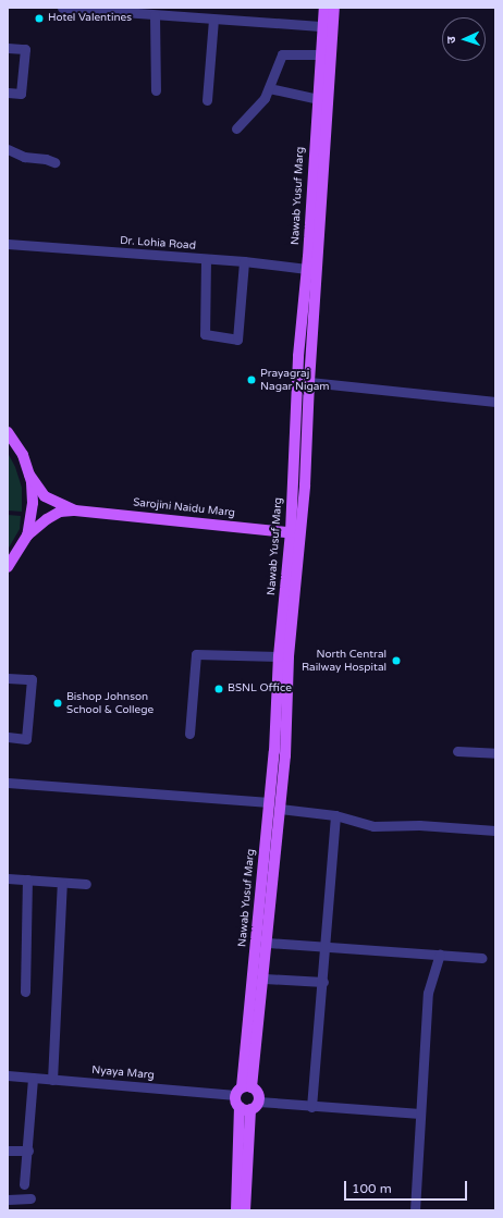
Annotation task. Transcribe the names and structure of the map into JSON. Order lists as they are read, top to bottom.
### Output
{
  "streets": {
    "main road": ["Nawab Yusuf Marg", "Sarojini Naidu Marg"],
    "street": ["Dr. Lohia Road", "Nyaya Marg"]
  },
  "crossings": [
    ["Nawab Yusuf Marg", "Dr. Lohia Road"],
    ["Nawab Yusuf Marg", "Sarojini Naidu Marg"],
    ["Nawab Yusuf Marg", "Nyaya Marg"]
  ],
  "places": [
    "Hotel Valentines",
    "Prayagraj Nagar Nigam",
    "North Central Railway Hospital",
    "BSNL Office",
    "Bishop Johnson School & College"
  ],
  "scale_bar": "100 m",
  "north": "left"
}
